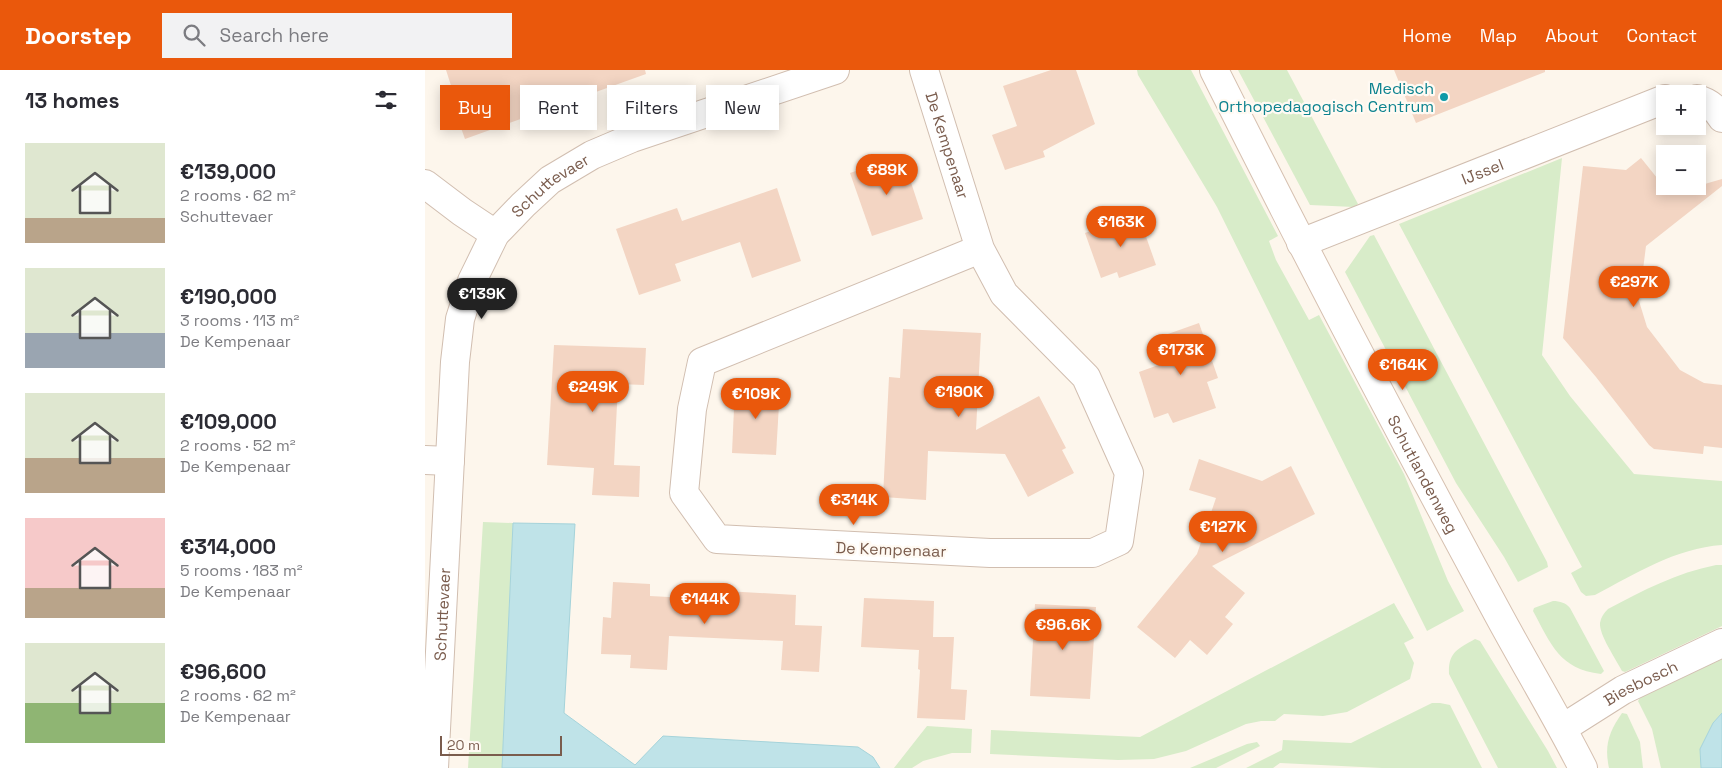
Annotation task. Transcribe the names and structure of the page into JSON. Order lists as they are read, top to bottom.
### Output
{
  "streets": {
    "street": [
      "De Kempenaar",
      "IJssel",
      "Schuttevaer",
      "Schutlandenweg",
      "Biesbosch"
    ]
  },
  "crossings": [
    ["IJssel", "Schutlandenweg"],
    ["Schutlandenweg", "Biesbosch"]
  ],
  "places": ["Medisch Orthopedagogisch Centrum"],
  "scale_bar": "20 m",
  "page": {
    "header": "Doorstep",
    "search": "Search here",
    "nav": [
      "Home",
      "Map",
      "About",
      "Contact"
    ],
    "heading": "13 homes",
    "map_buttons": ["+", "−"],
    "chip": [
      "Buy",
      "Rent",
      "Filters",
      "New"
    ],
    "list": [
      {
        "name": "€139,000",
        "note": "2 rooms · 62 m² · Schuttevaer"
      },
      {
        "name": "€190,000",
        "note": "3 rooms · 113 m² · De Kempenaar"
      },
      {
        "name": "€109,000",
        "note": "2 rooms · 52 m² · De Kempenaar"
      },
      {
        "name": "€314,000",
        "note": "5 rooms · 183 m² · De Kempenaar"
      },
      {
        "name": "€96,600",
        "note": "2 rooms · 62 m² · De Kempenaar"
      }
    ],
    "price": [
      "€89K",
      "€163K",
      "€297K",
      "€139K",
      "€173K",
      "€164K",
      "€249K",
      "€190K",
      "€109K",
      "€314K",
      "€127K",
      "€144K",
      "€96.6K"
    ],
    "scale": "20 m"
  }
}
